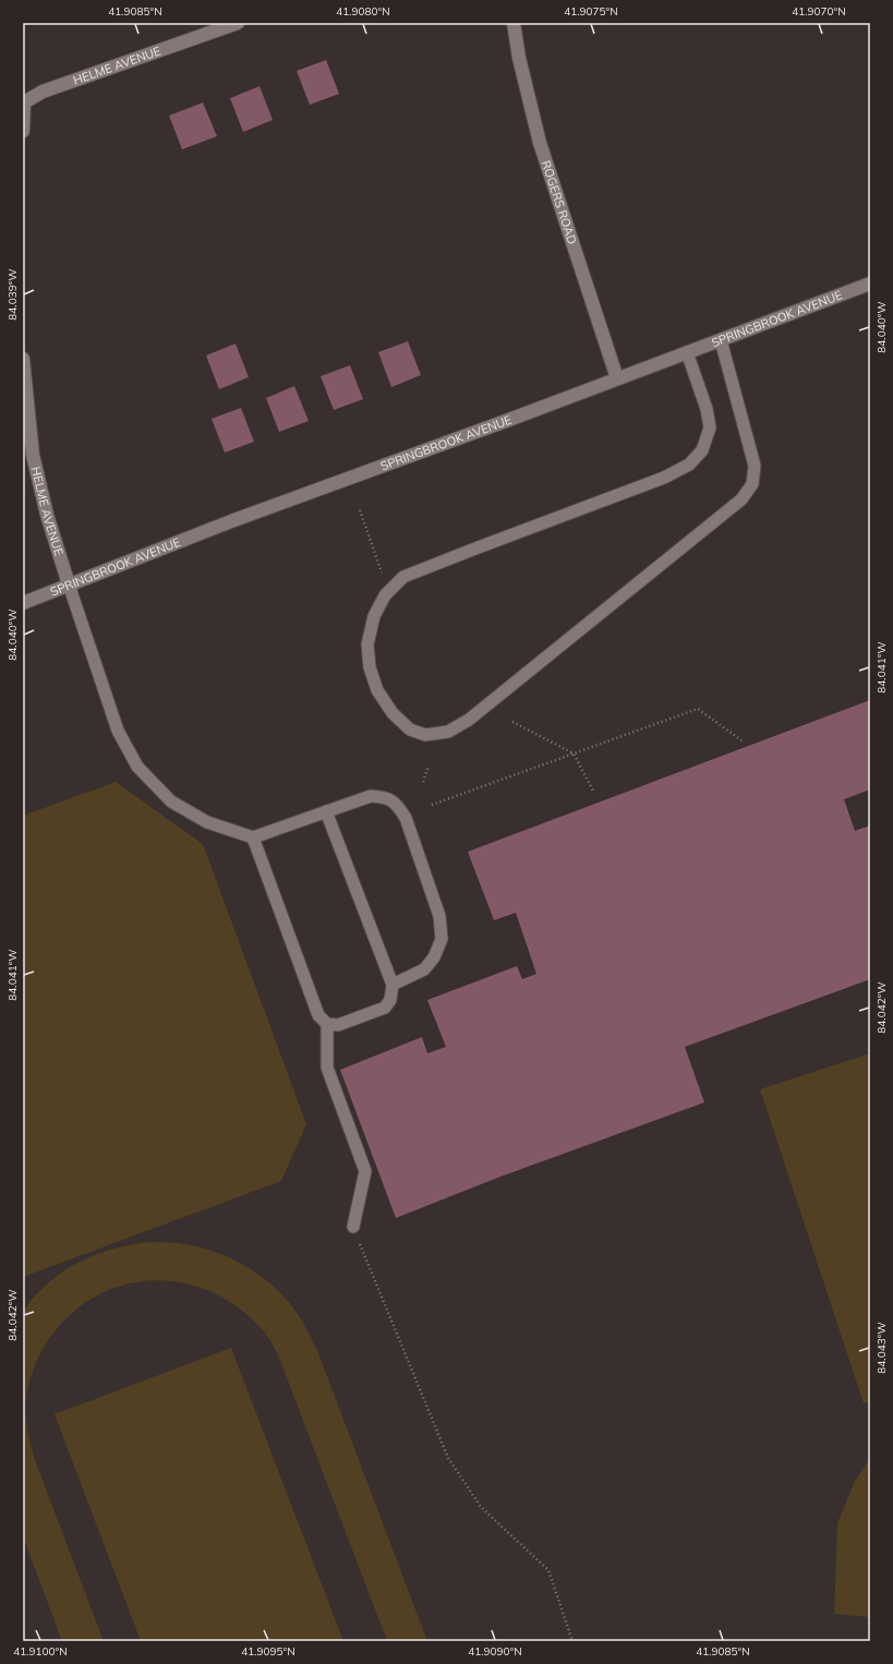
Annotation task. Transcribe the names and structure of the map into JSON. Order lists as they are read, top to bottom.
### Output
{
  "streets": {
    "street": ["HELME AVENUE", "ROGERS ROAD", "SPRINGBROOK AVENUE"]
  },
  "crossings": [
    ["HELME AVENUE", "SPRINGBROOK AVENUE"],
    ["ROGERS ROAD", "SPRINGBROOK AVENUE"]
  ],
  "coordinates": [
    "41.9085°N",
    "41.9080°N",
    "41.9075°N",
    "41.9070°N",
    "84.039°W",
    "84.040°W",
    "84.041°W",
    "84.042°W",
    "84.043°W",
    "41.9100°N",
    "41.9095°N",
    "41.9090°N"
  ]
}
